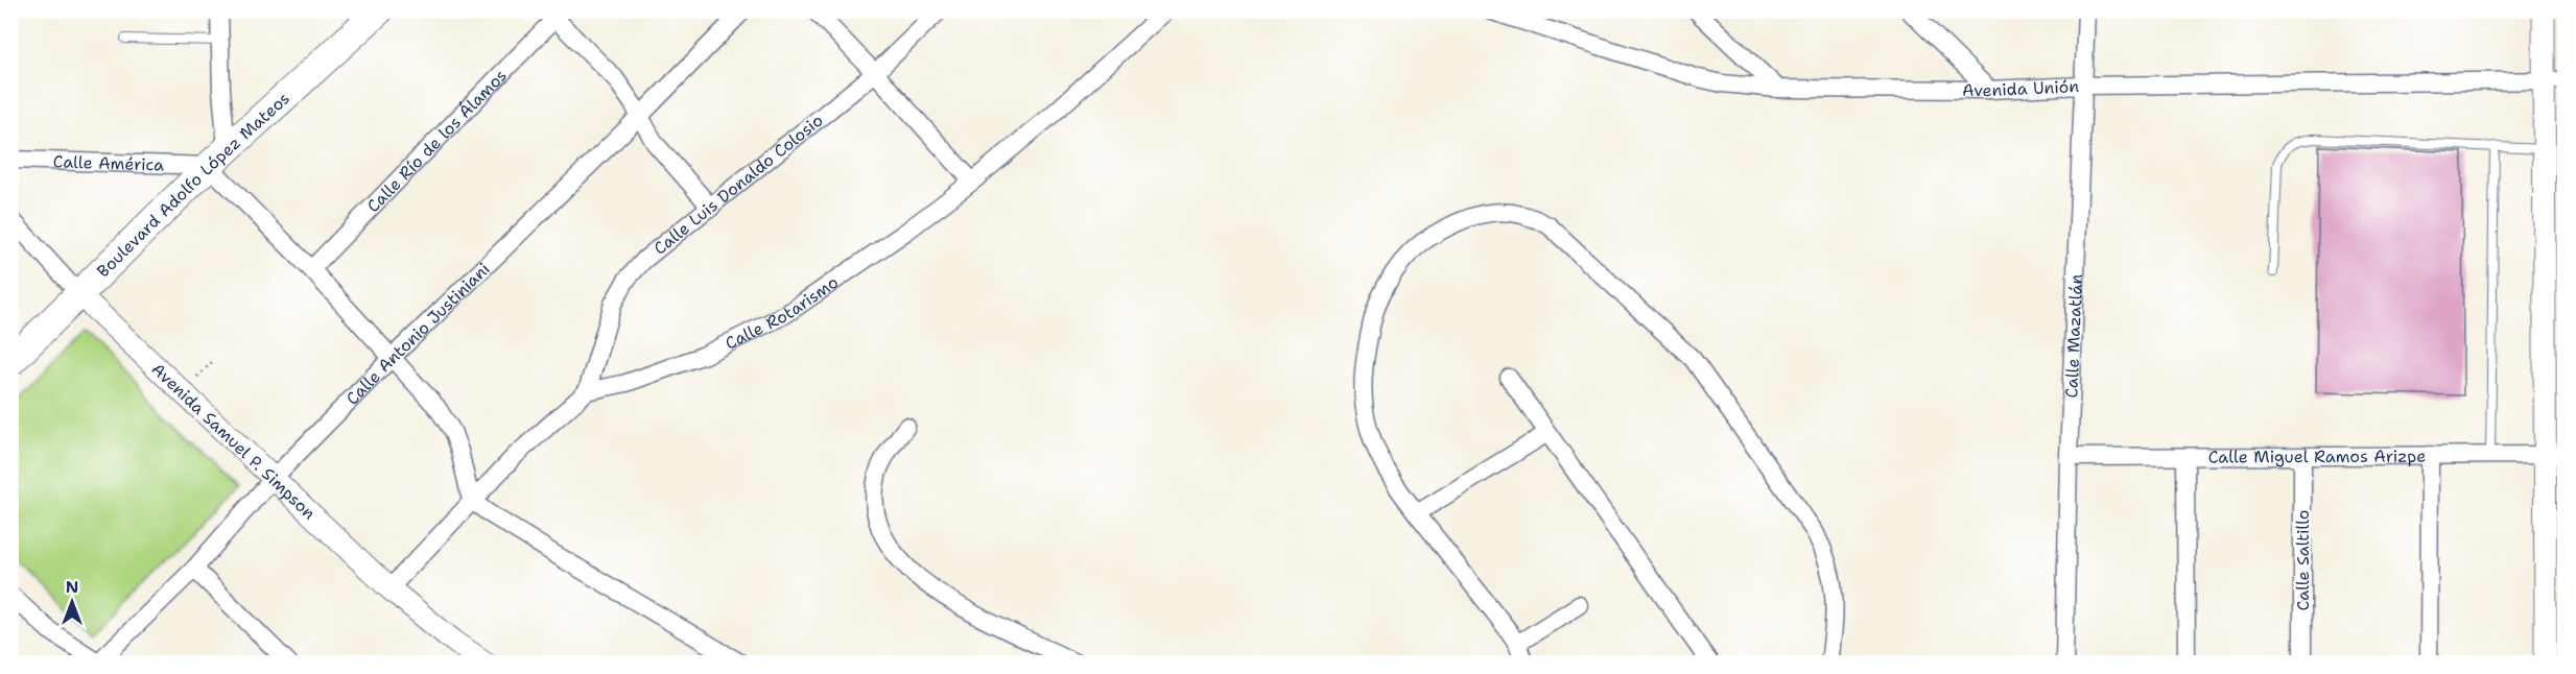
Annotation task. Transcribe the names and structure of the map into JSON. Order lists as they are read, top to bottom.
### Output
{
  "streets": {
    "main road": ["Boulevard Adolfo López Mateos"],
    "street": [
      "Avenida Unión",
      "Calle Río de los Álamos",
      "Calle América",
      "Calle Luis Donaldo Colosio",
      "Calle Rotarismo",
      "Calle Antonio Justiniani",
      "Calle Mazatlán",
      "Avenida Samuel P. Simpson",
      "Calle Miguel Ramos Arizpe",
      "Calle Saltillo"
    ]
  },
  "crossings": [
    ["Avenida Unión", "Calle Mazatlán"],
    ["Calle América", "Boulevard Adolfo López Mateos"],
    ["Calle Luis Donaldo Colosio", "Calle Rotarismo"],
    ["Boulevard Adolfo López Mateos", "Avenida Samuel P. Simpson"],
    ["Calle Antonio Justiniani", "Avenida Samuel P. Simpson"],
    ["Calle Mazatlán", "Calle Miguel Ramos Arizpe"],
    ["Calle Miguel Ramos Arizpe", "Calle Saltillo"]
  ],
  "north": "top"
}
